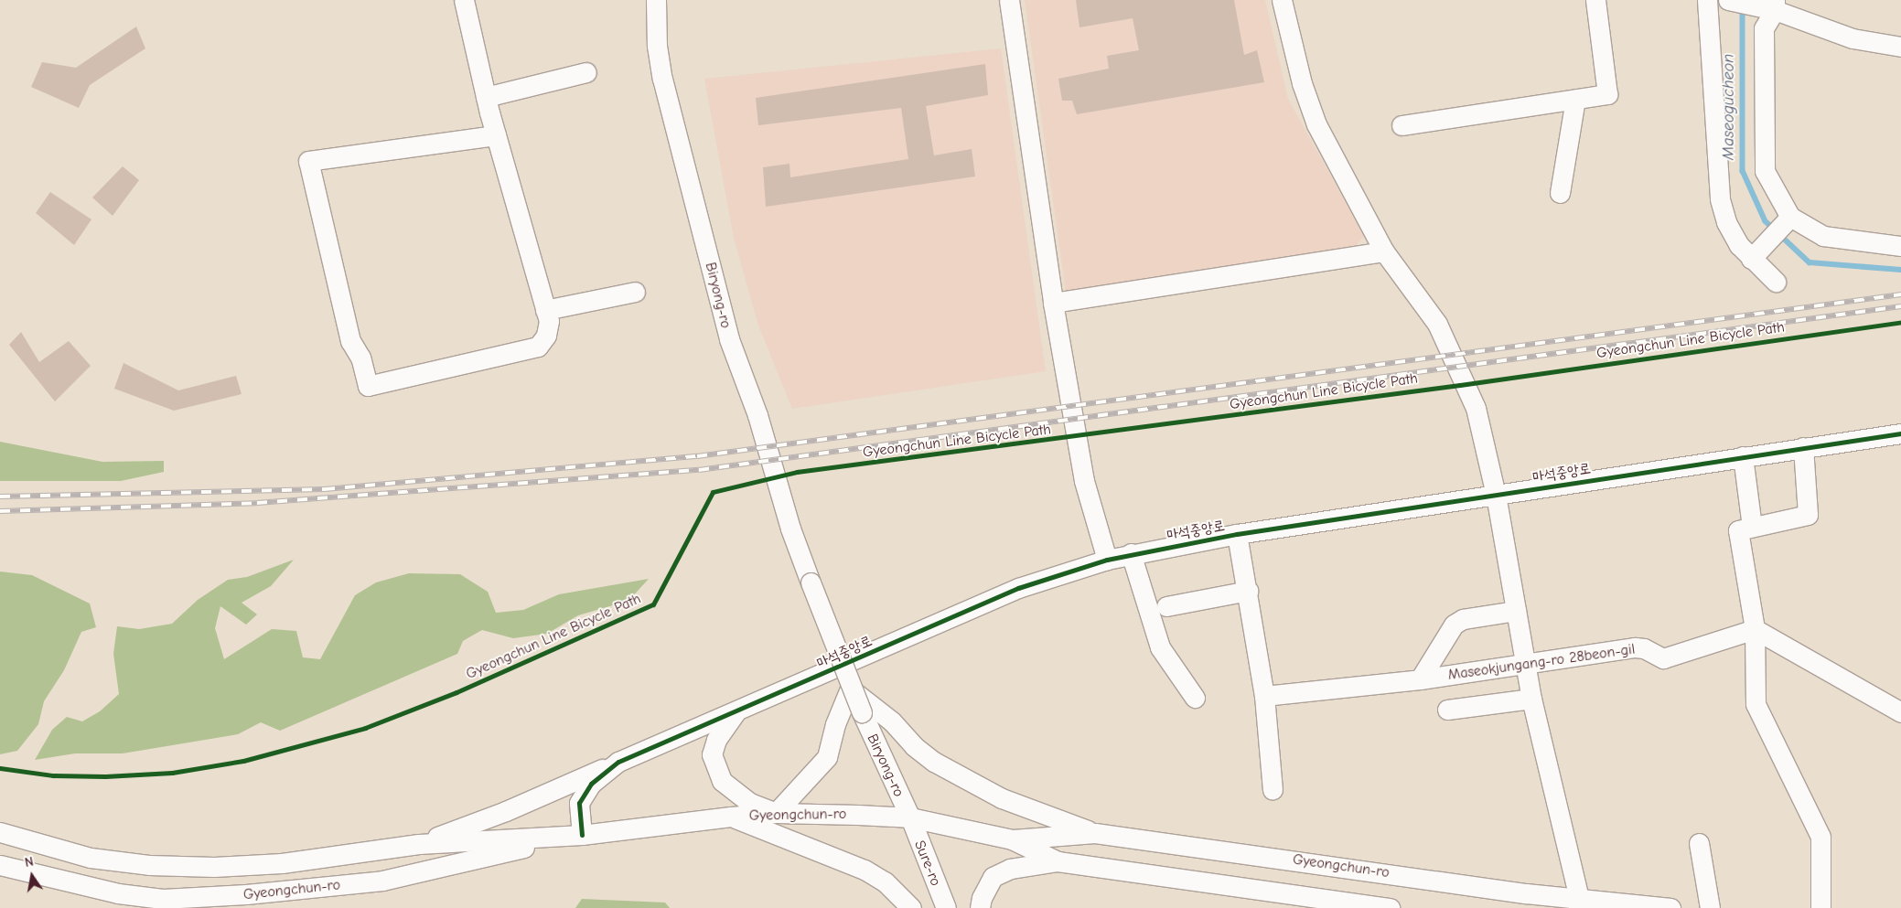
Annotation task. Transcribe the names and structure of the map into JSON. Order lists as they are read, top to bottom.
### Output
{
  "streets": {
    "street": [
      "Biryong-ro",
      "마석중앙로",
      "Maseokjungang-ro 28beon-gil",
      "Gyeongchun-ro",
      "Sure-ro"
    ],
    "cycle path": ["Gyeongchun Line Bicycle Path"]
  },
  "crossings": [
    ["Biryong-ro", "Gyeongchun-ro"],
    ["Biryong-ro", "Sure-ro"],
    ["마석중앙로", "Gyeongchun-ro"],
    ["Gyeongchun-ro", "Sure-ro"]
  ],
  "water": ["Maseogucheon"],
  "north": "top"
}
